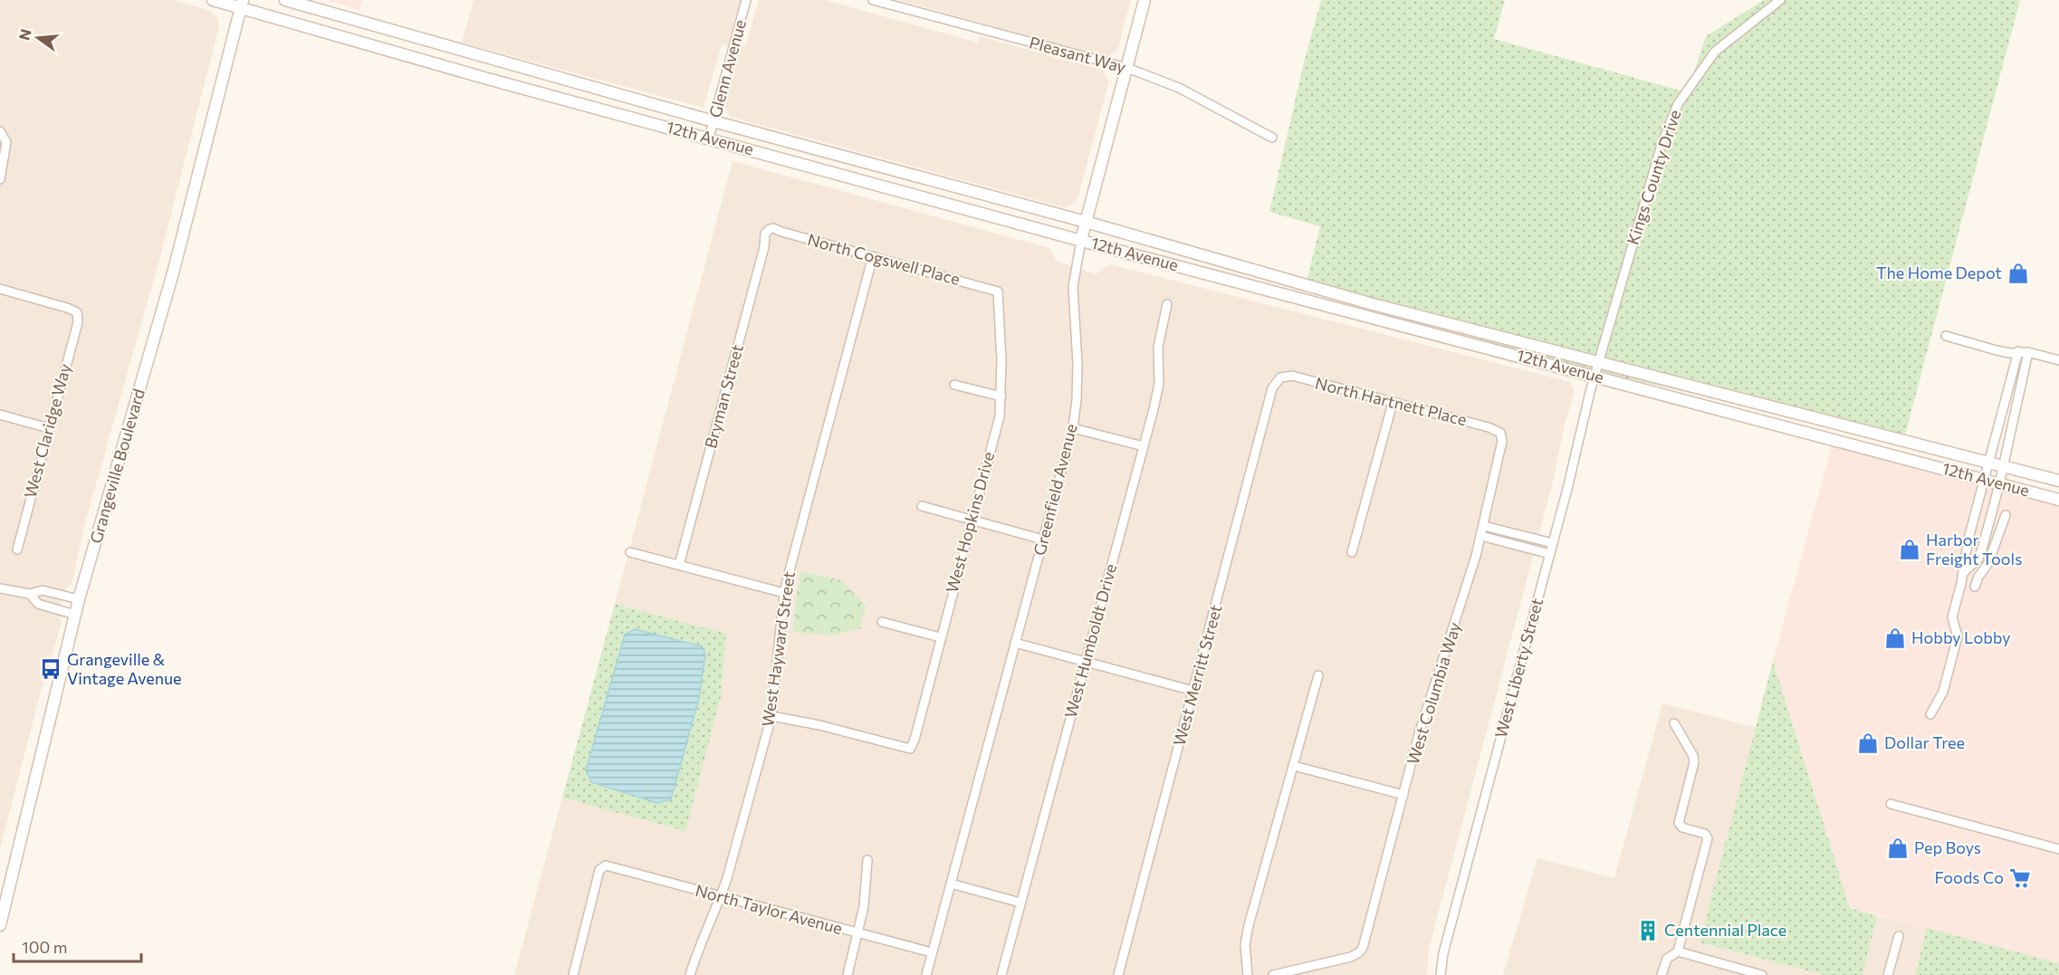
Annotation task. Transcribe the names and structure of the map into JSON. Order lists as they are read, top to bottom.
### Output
{
  "streets": {
    "main road": ["12th Avenue", "Grangeville Boulevard", "Greenfield Avenue"],
    "street": [
      "Pleasant Way",
      "Glenn Avenue",
      "Kings County Drive",
      "North Cogswell Place",
      "Bryman Street",
      "North Hartnett Place",
      "West Claridge Way",
      "West Hopkins Drive",
      "West Humboldt Drive",
      "West Hayward Street",
      "West Liberty Street",
      "West Merritt Street",
      "West Columbia Way",
      "North Taylor Avenue"
    ]
  },
  "crossings": [
    ["Pleasant Way", "Greenfield Avenue"],
    ["Glenn Avenue", "12th Avenue"],
    ["12th Avenue", "Kings County Drive"],
    ["12th Avenue", "Grangeville Boulevard"],
    ["12th Avenue", "Greenfield Avenue"],
    ["12th Avenue", "West Liberty Street"],
    ["Kings County Drive", "West Liberty Street"],
    ["North Cogswell Place", "Bryman Street"],
    ["North Cogswell Place", "West Hopkins Drive"],
    ["North Cogswell Place", "West Hayward Street"],
    ["North Hartnett Place", "West Merritt Street"],
    ["North Hartnett Place", "West Columbia Way"],
    ["Greenfield Avenue", "North Taylor Avenue"],
    ["West Hopkins Drive", "West Hayward Street"],
    ["West Hayward Street", "North Taylor Avenue"]
  ],
  "places": {
    "shop": [
      "The Home Depot",
      "Harbor Freight Tools",
      "Hobby Lobby",
      "Dollar Tree",
      "Pep Boys"
    ],
    "bus stop": ["Grangeville & Vintage Avenue"],
    "supermarket": ["Foods Co"],
    "building": ["Centennial Place"]
  },
  "scale_bar": "100 m",
  "north": "left"
}
